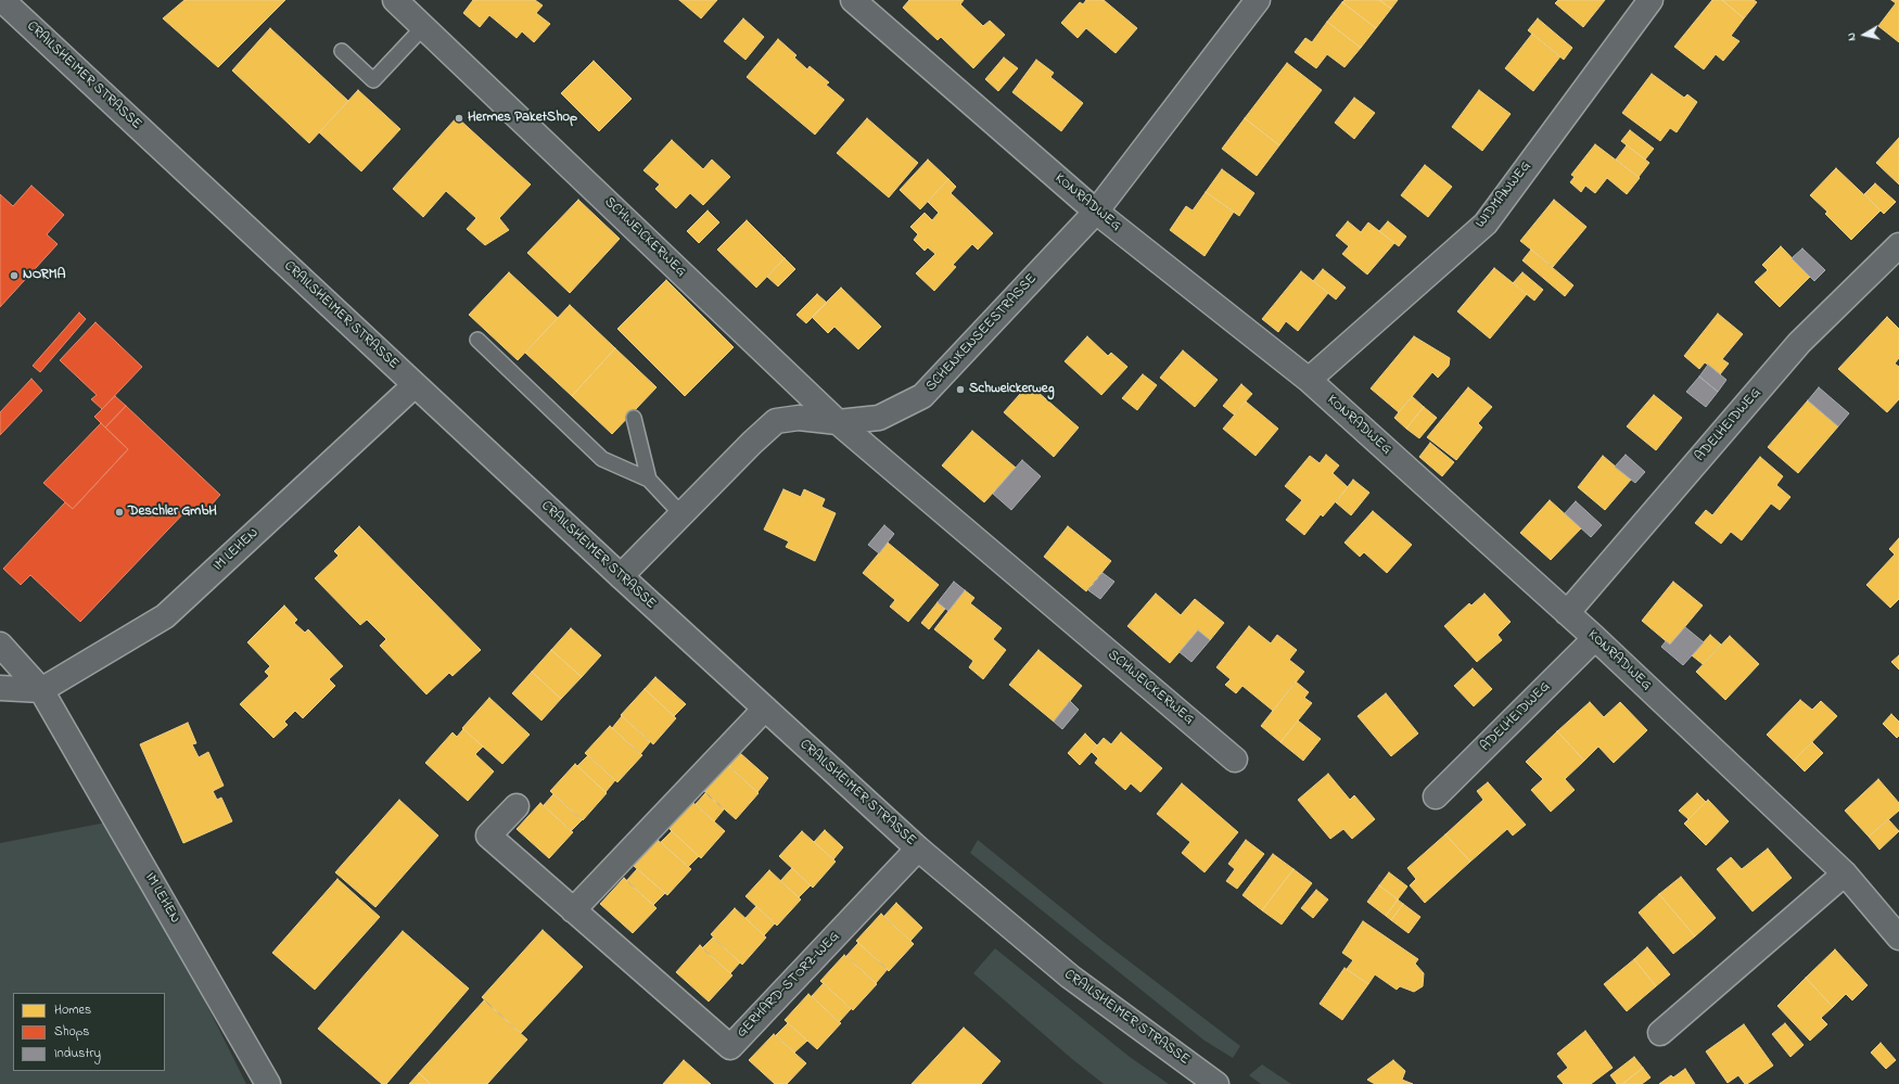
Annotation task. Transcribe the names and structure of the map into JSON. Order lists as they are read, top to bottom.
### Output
{
  "streets": {
    "street": [
      "CRAILSHEIMER STRASSE",
      "WIDMANWEG",
      "KONRADWEG",
      "SCHWEICKERWEG",
      "SCHENKENSEESTRASSE",
      "ADELHEIDWEG",
      "IM LEHEN",
      "GERHARD-STORZ-WEG"
    ]
  },
  "crossings": [
    ["CRAILSHEIMER STRASSE", "SCHENKENSEESTRASSE"],
    ["CRAILSHEIMER STRASSE", "IM LEHEN"],
    ["CRAILSHEIMER STRASSE", "GERHARD-STORZ-WEG"],
    ["WIDMANWEG", "KONRADWEG"],
    ["KONRADWEG", "SCHENKENSEESTRASSE"],
    ["KONRADWEG", "ADELHEIDWEG"],
    ["SCHWEICKERWEG", "SCHENKENSEESTRASSE"]
  ],
  "places": [
    "Hermes PaketShop",
    "NORMA",
    "Schweickerweg",
    "Deschler GmbH"
  ],
  "legend": ["Homes", "Shops", "Industry"],
  "north": "left"
}
